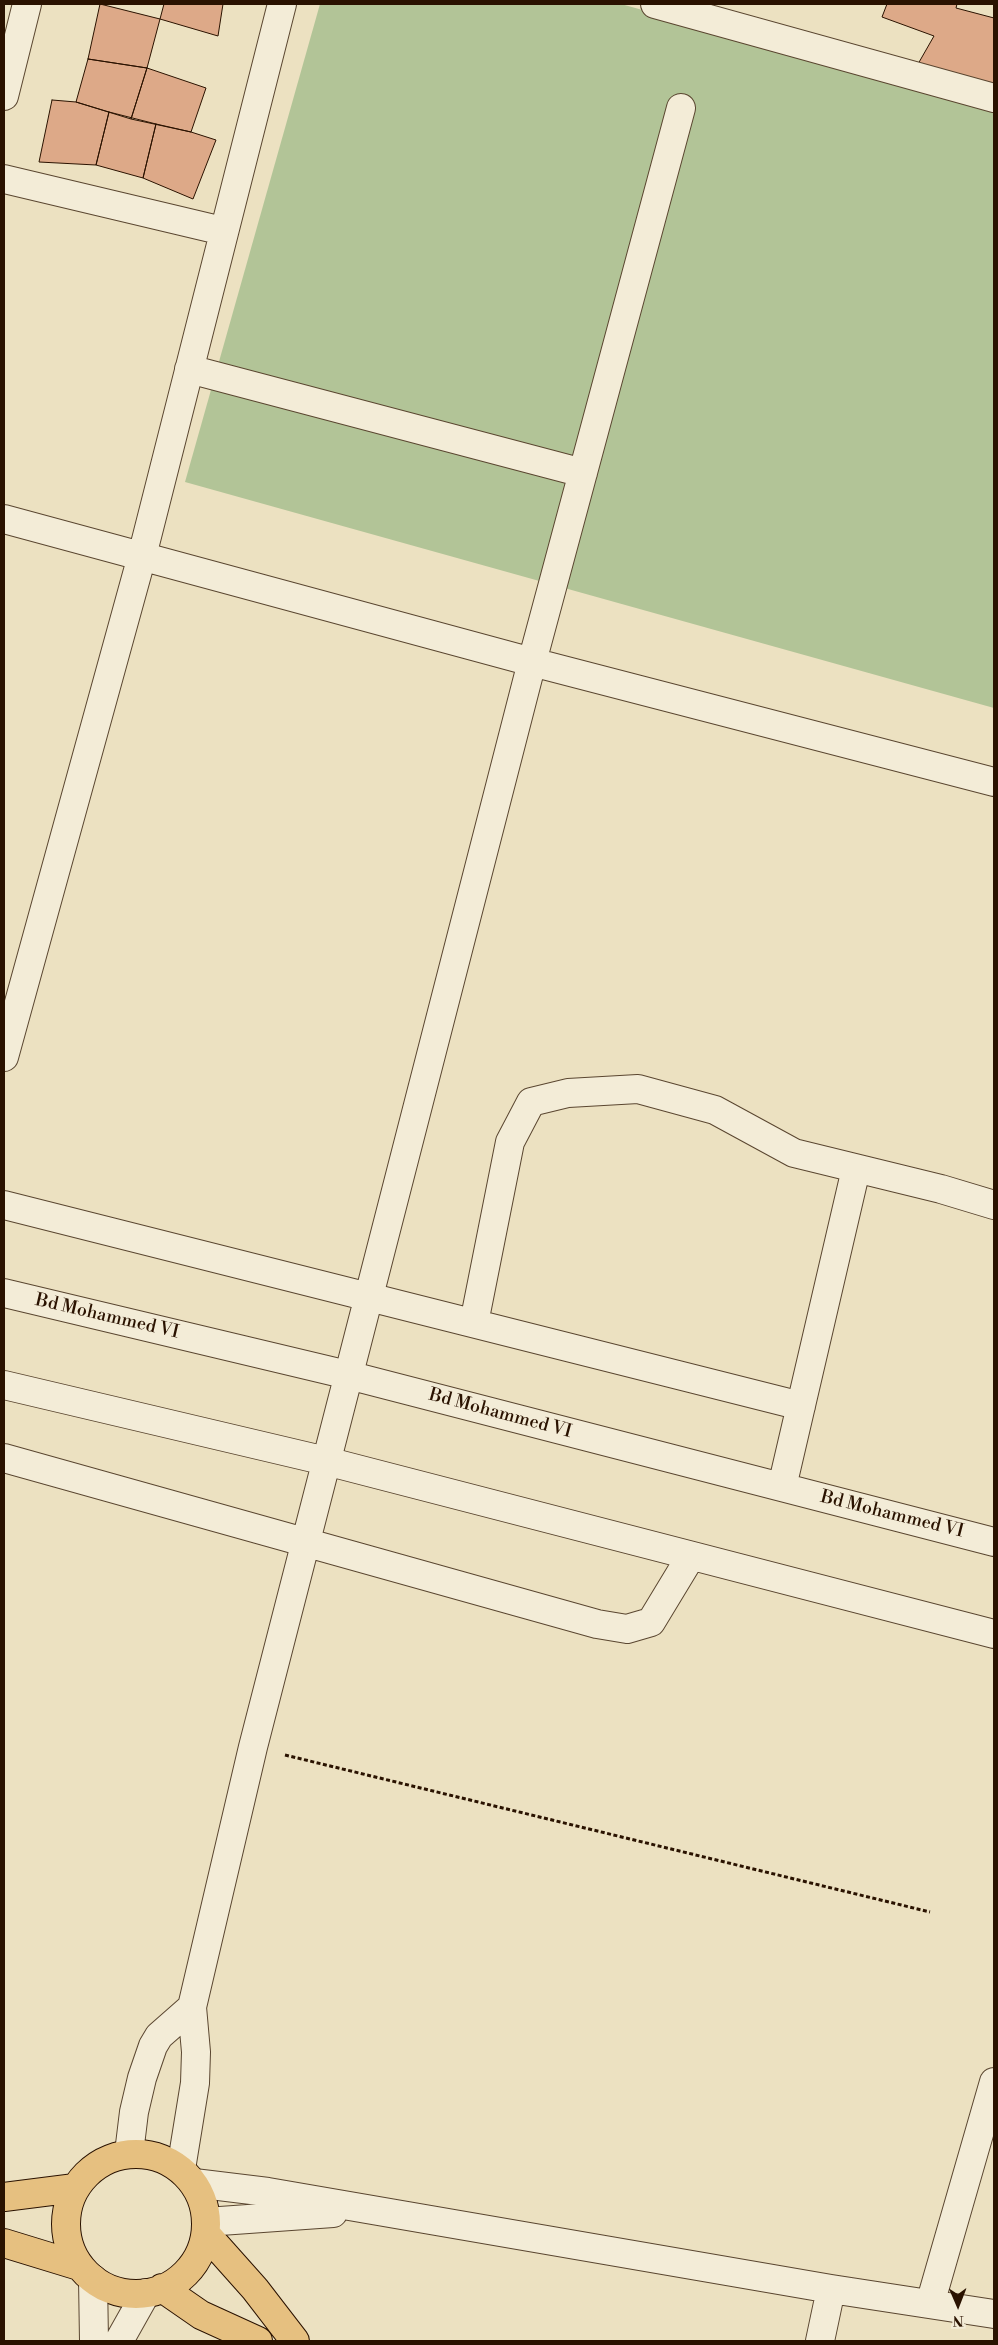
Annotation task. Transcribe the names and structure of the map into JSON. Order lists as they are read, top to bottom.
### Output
{
  "streets": {
    "street": ["Bd Mohammed VI"]
  },
  "north": "bottom"
}
